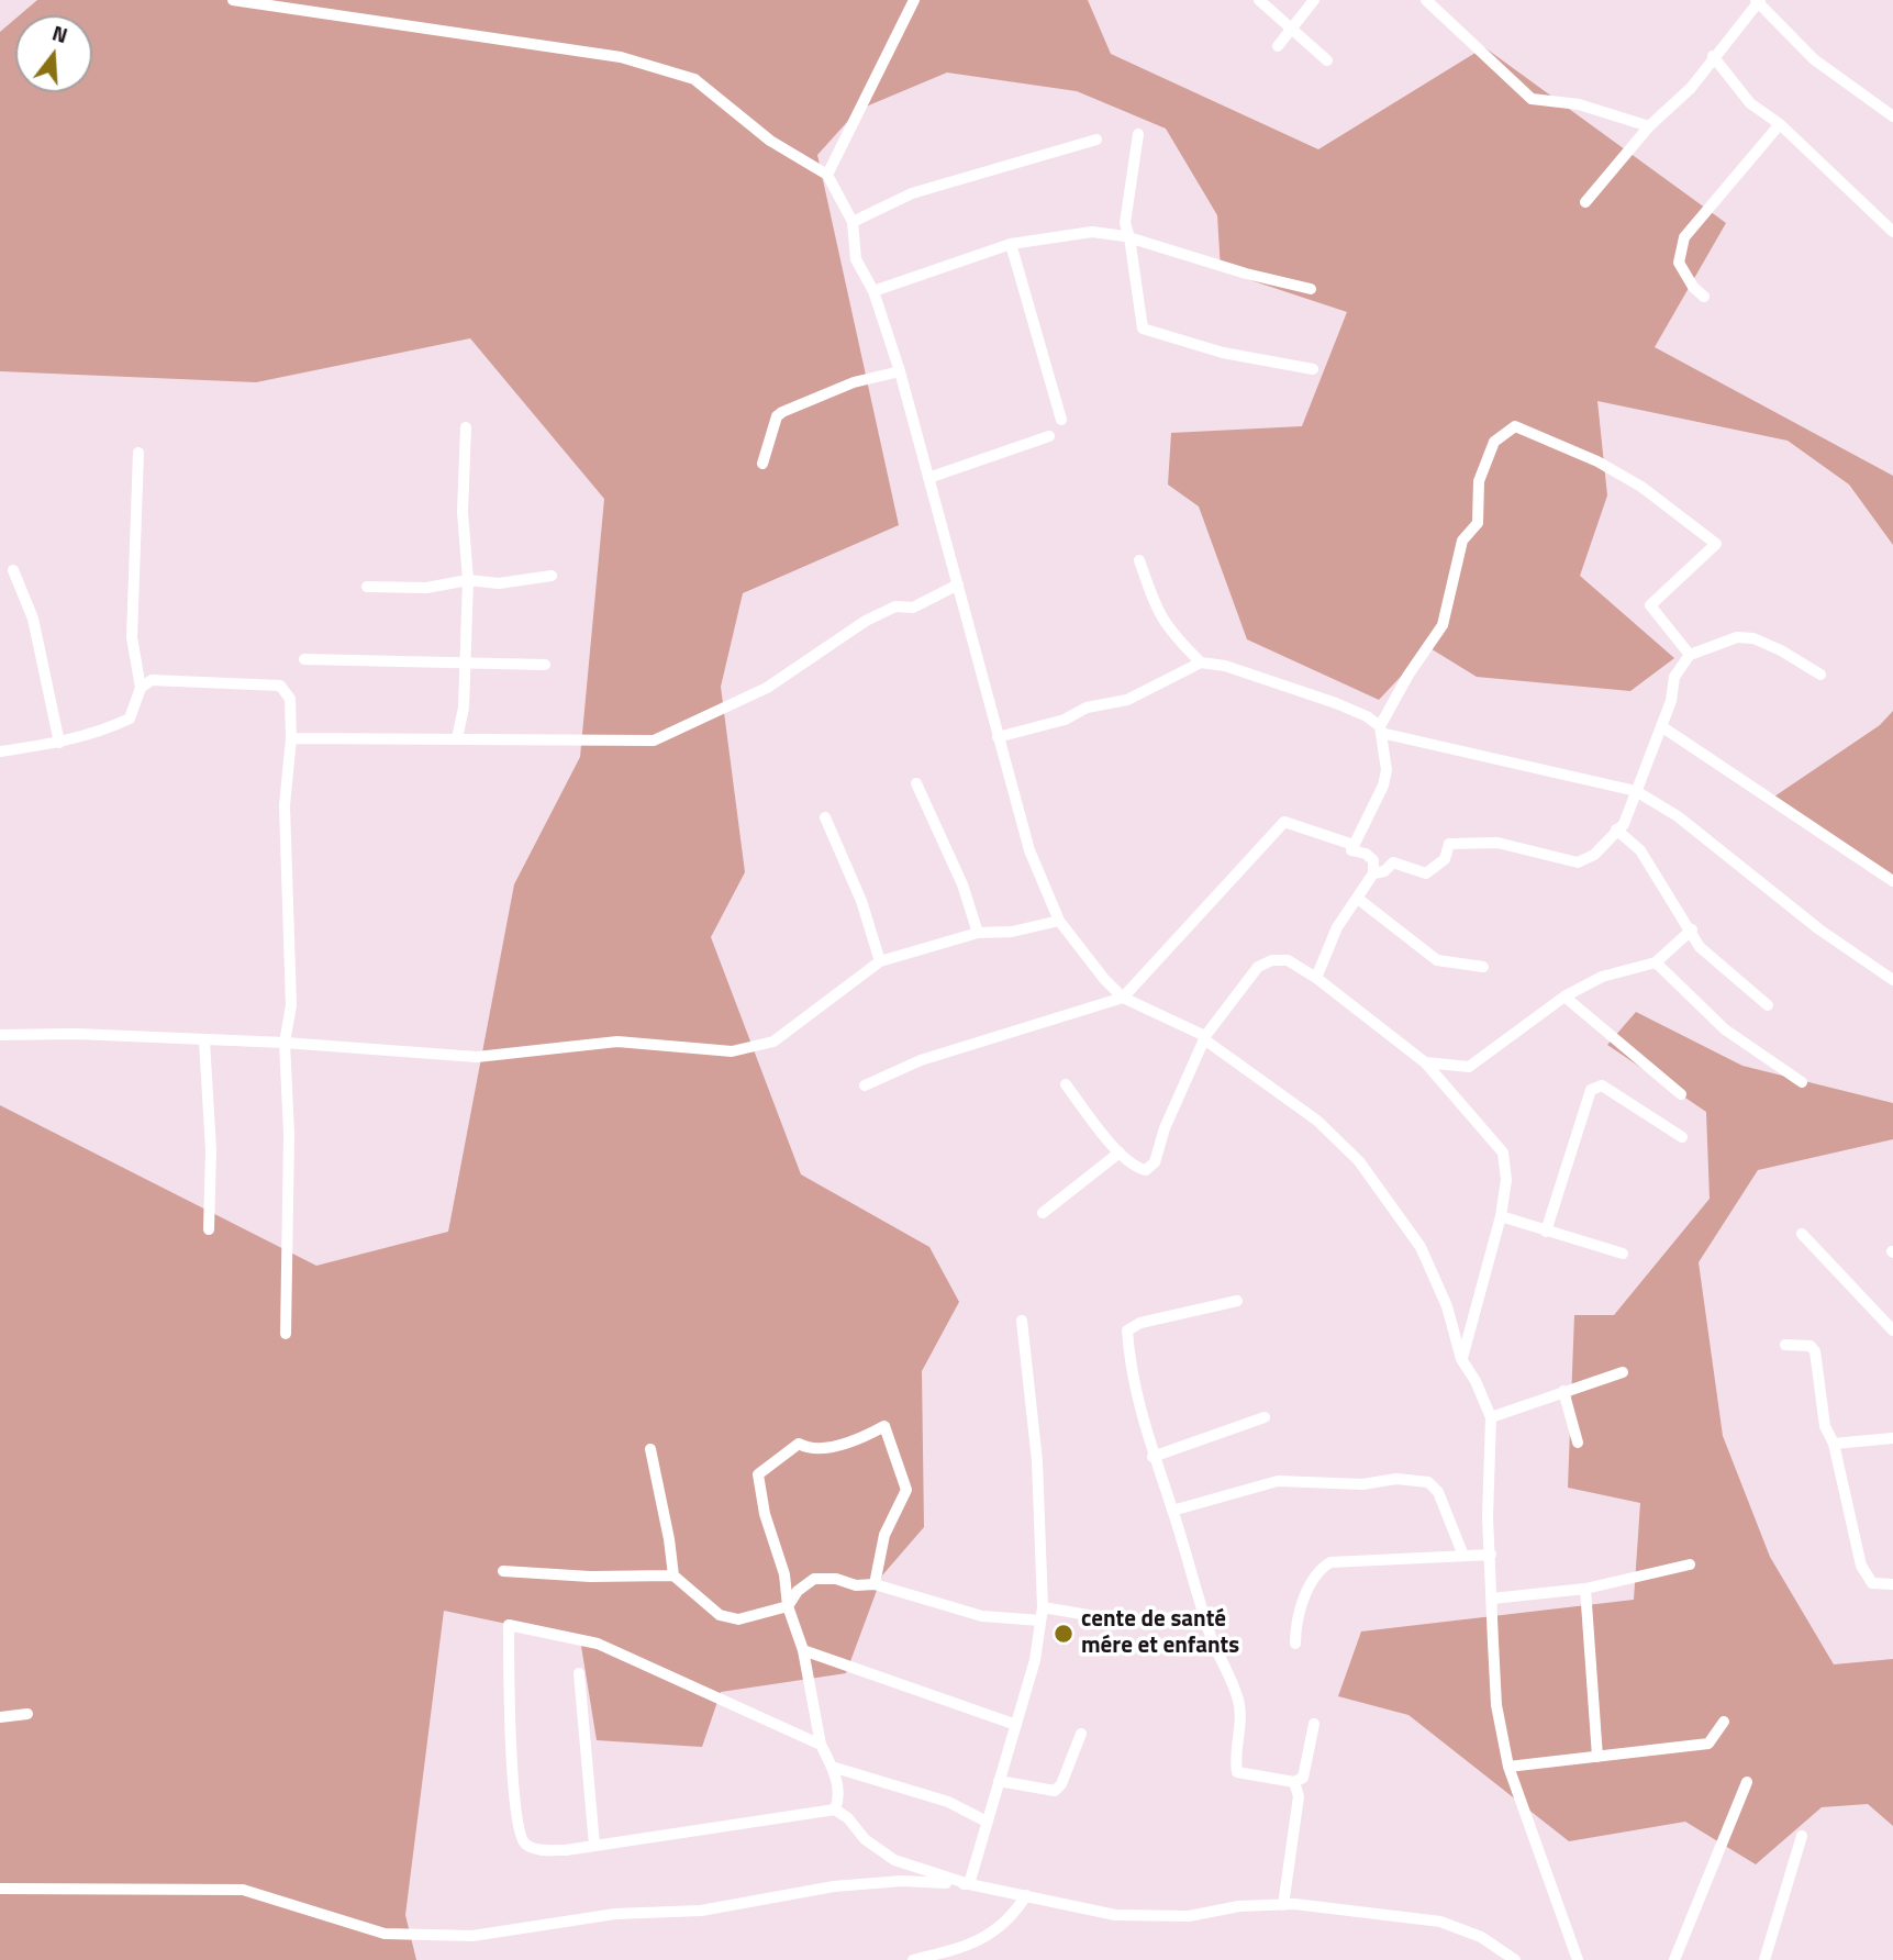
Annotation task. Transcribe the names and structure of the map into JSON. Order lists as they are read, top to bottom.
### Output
{
  "places": ["cente de santé mére et enfants"],
  "north": "top"
}
